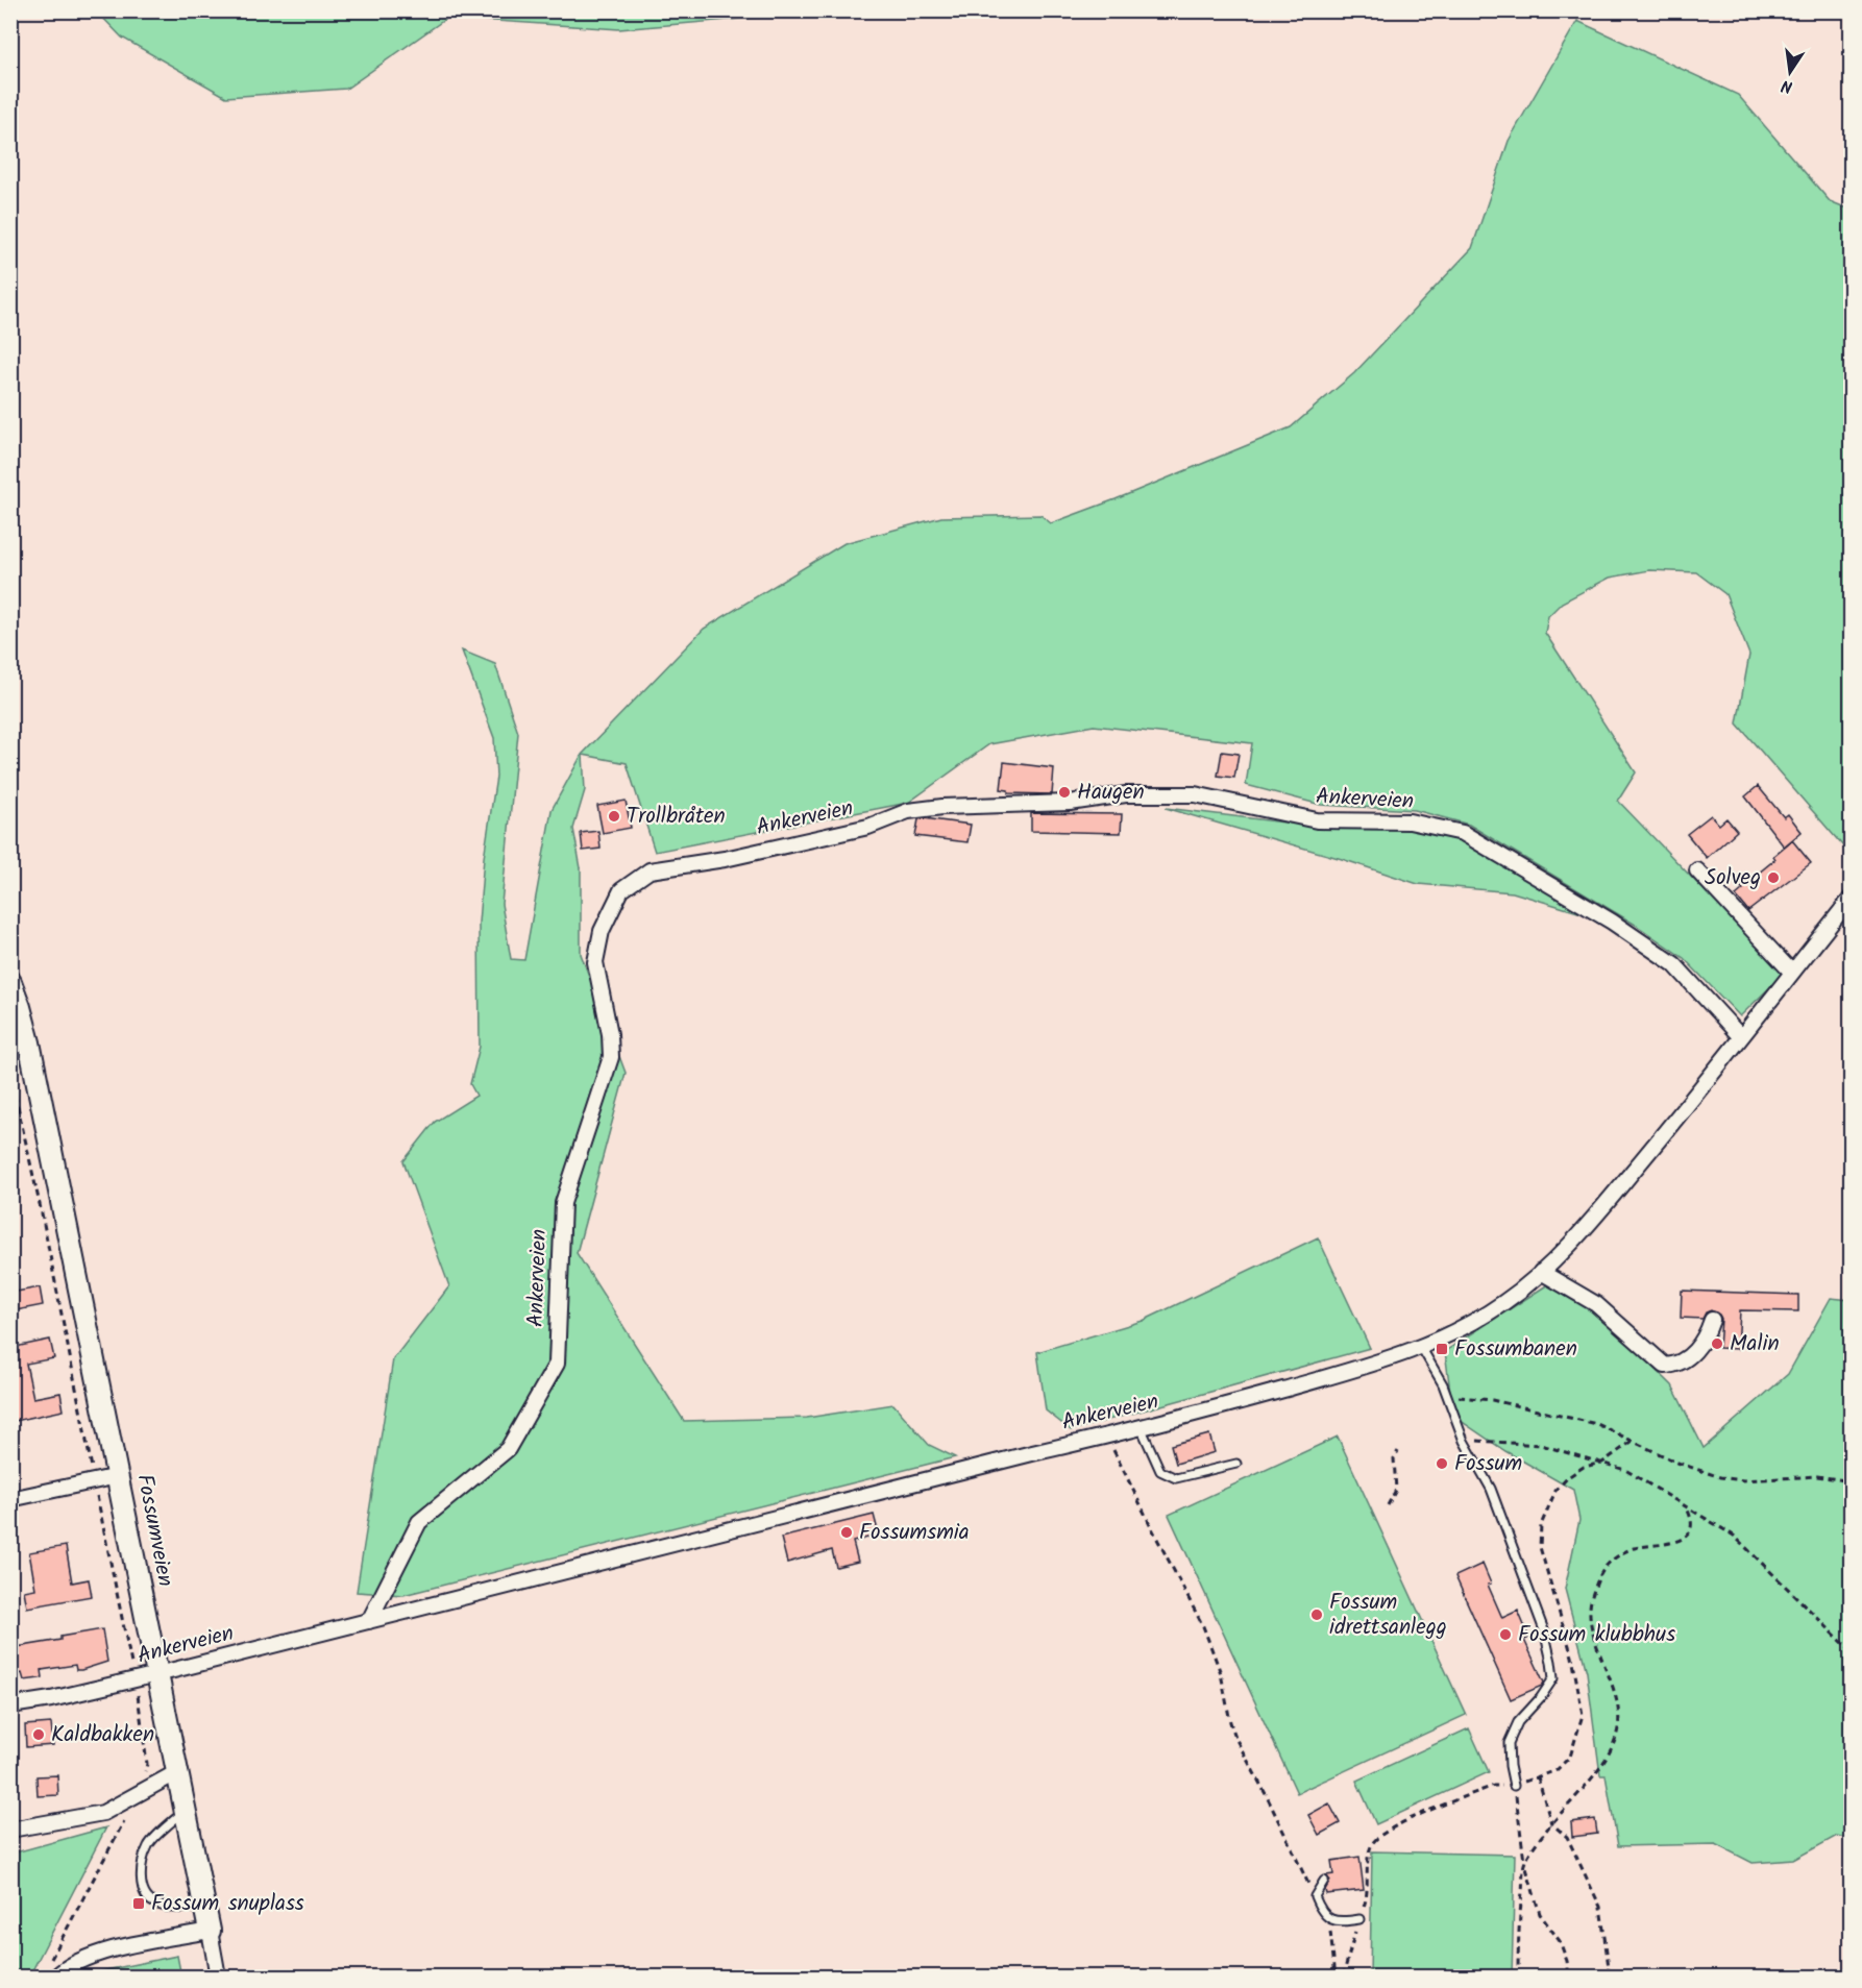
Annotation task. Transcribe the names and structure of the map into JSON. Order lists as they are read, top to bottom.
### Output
{
  "streets": {
    "street": ["Ankerveien", "Fossumveien"]
  },
  "crossings": [
    ["Ankerveien", "Fossumveien"]
  ],
  "places": {
    "other": [
      "Haugen",
      "Trollbråten",
      "Solveg",
      "Malin",
      "Fossum",
      "Fossumsmia",
      "Fossum idrettsanlegg",
      "Fossum klubbhus",
      "Kaldbakken"
    ],
    "transit": ["Fossumbanen", "Fossum snuplass"]
  },
  "north": "bottom"
}
